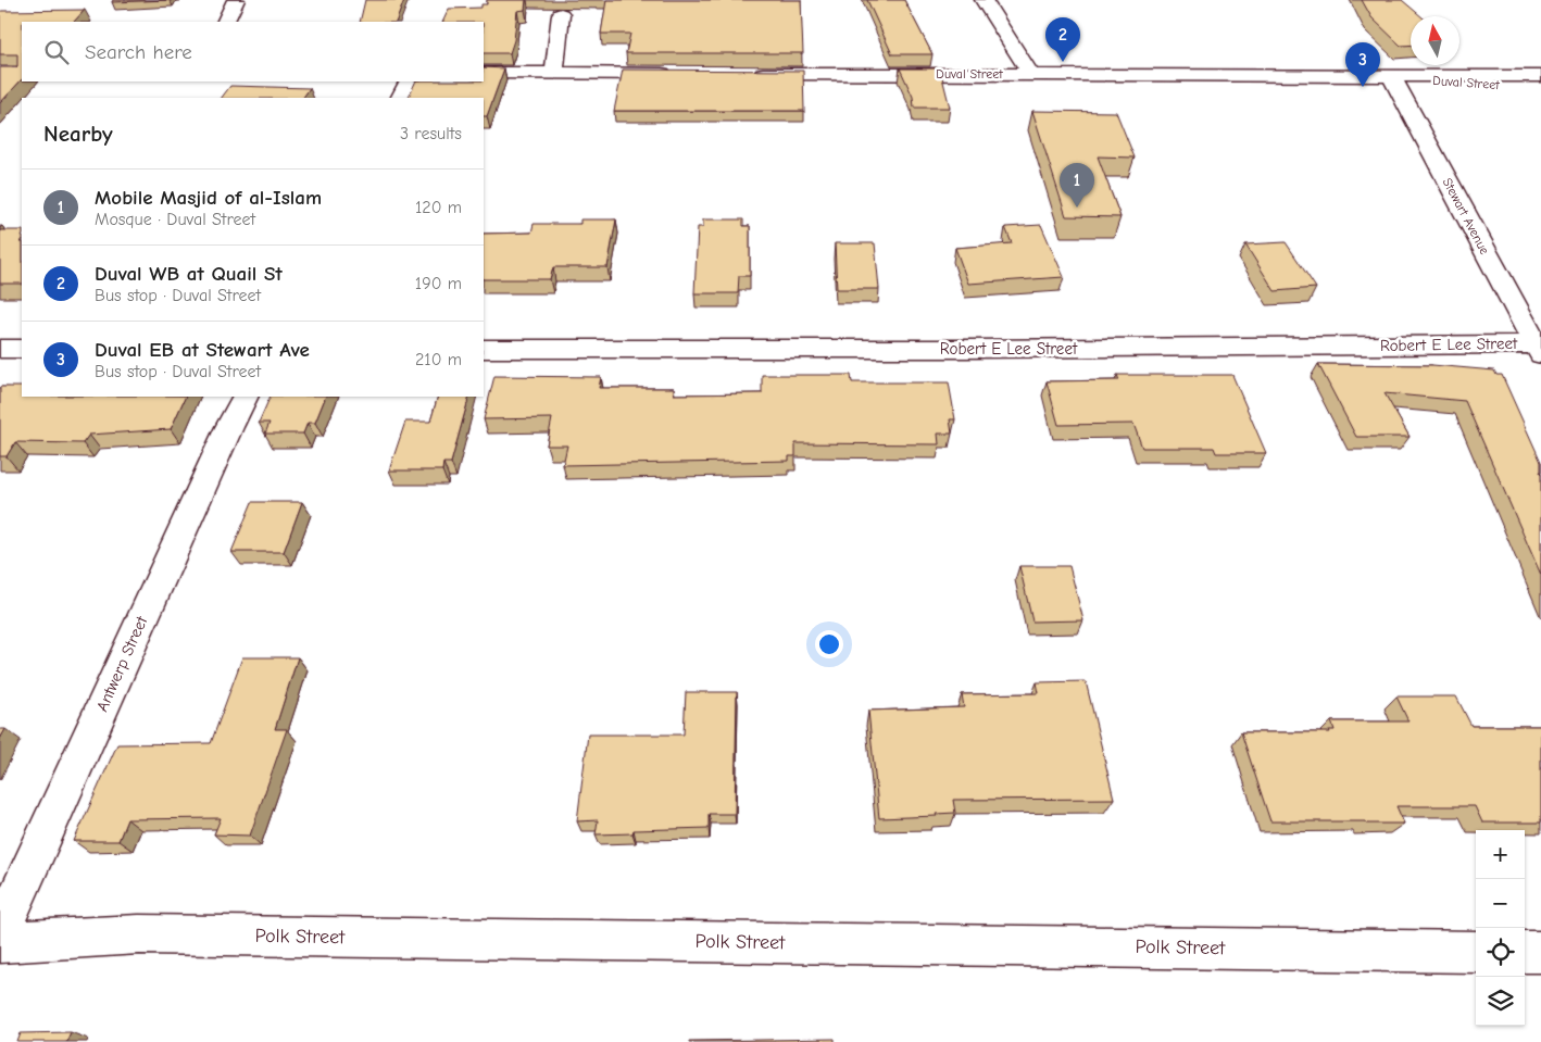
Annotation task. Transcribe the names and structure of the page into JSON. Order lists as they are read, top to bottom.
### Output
{
  "streets": {
    "street": [
      "Duval Street",
      "Stewart Avenue",
      "Robert E Lee Street",
      "Antwerp Street",
      "Polk Street"
    ]
  },
  "crossings": [
    ["Duval Street", "Stewart Avenue"],
    ["Stewart Avenue", "Robert E Lee Street"]
  ],
  "north": "top",
  "page": {
    "pins": ["2", "3", "1"],
    "search": "Search here",
    "heading": ["Nearby", "3 results"],
    "list": [
      {
        "mark": "1",
        "name": "Mobile Masjid of al-Islam",
        "note": "Mosque · Duval Street",
        "value": "120 m"
      },
      {
        "mark": "2",
        "name": "Duval WB at Quail St",
        "note": "Bus stop · Duval Street",
        "value": "190 m"
      },
      {
        "mark": "3",
        "name": "Duval EB at Stewart Ave",
        "note": "Bus stop · Duval Street",
        "value": "210 m"
      }
    ],
    "map_buttons": ["+", "−"]
  }
}
